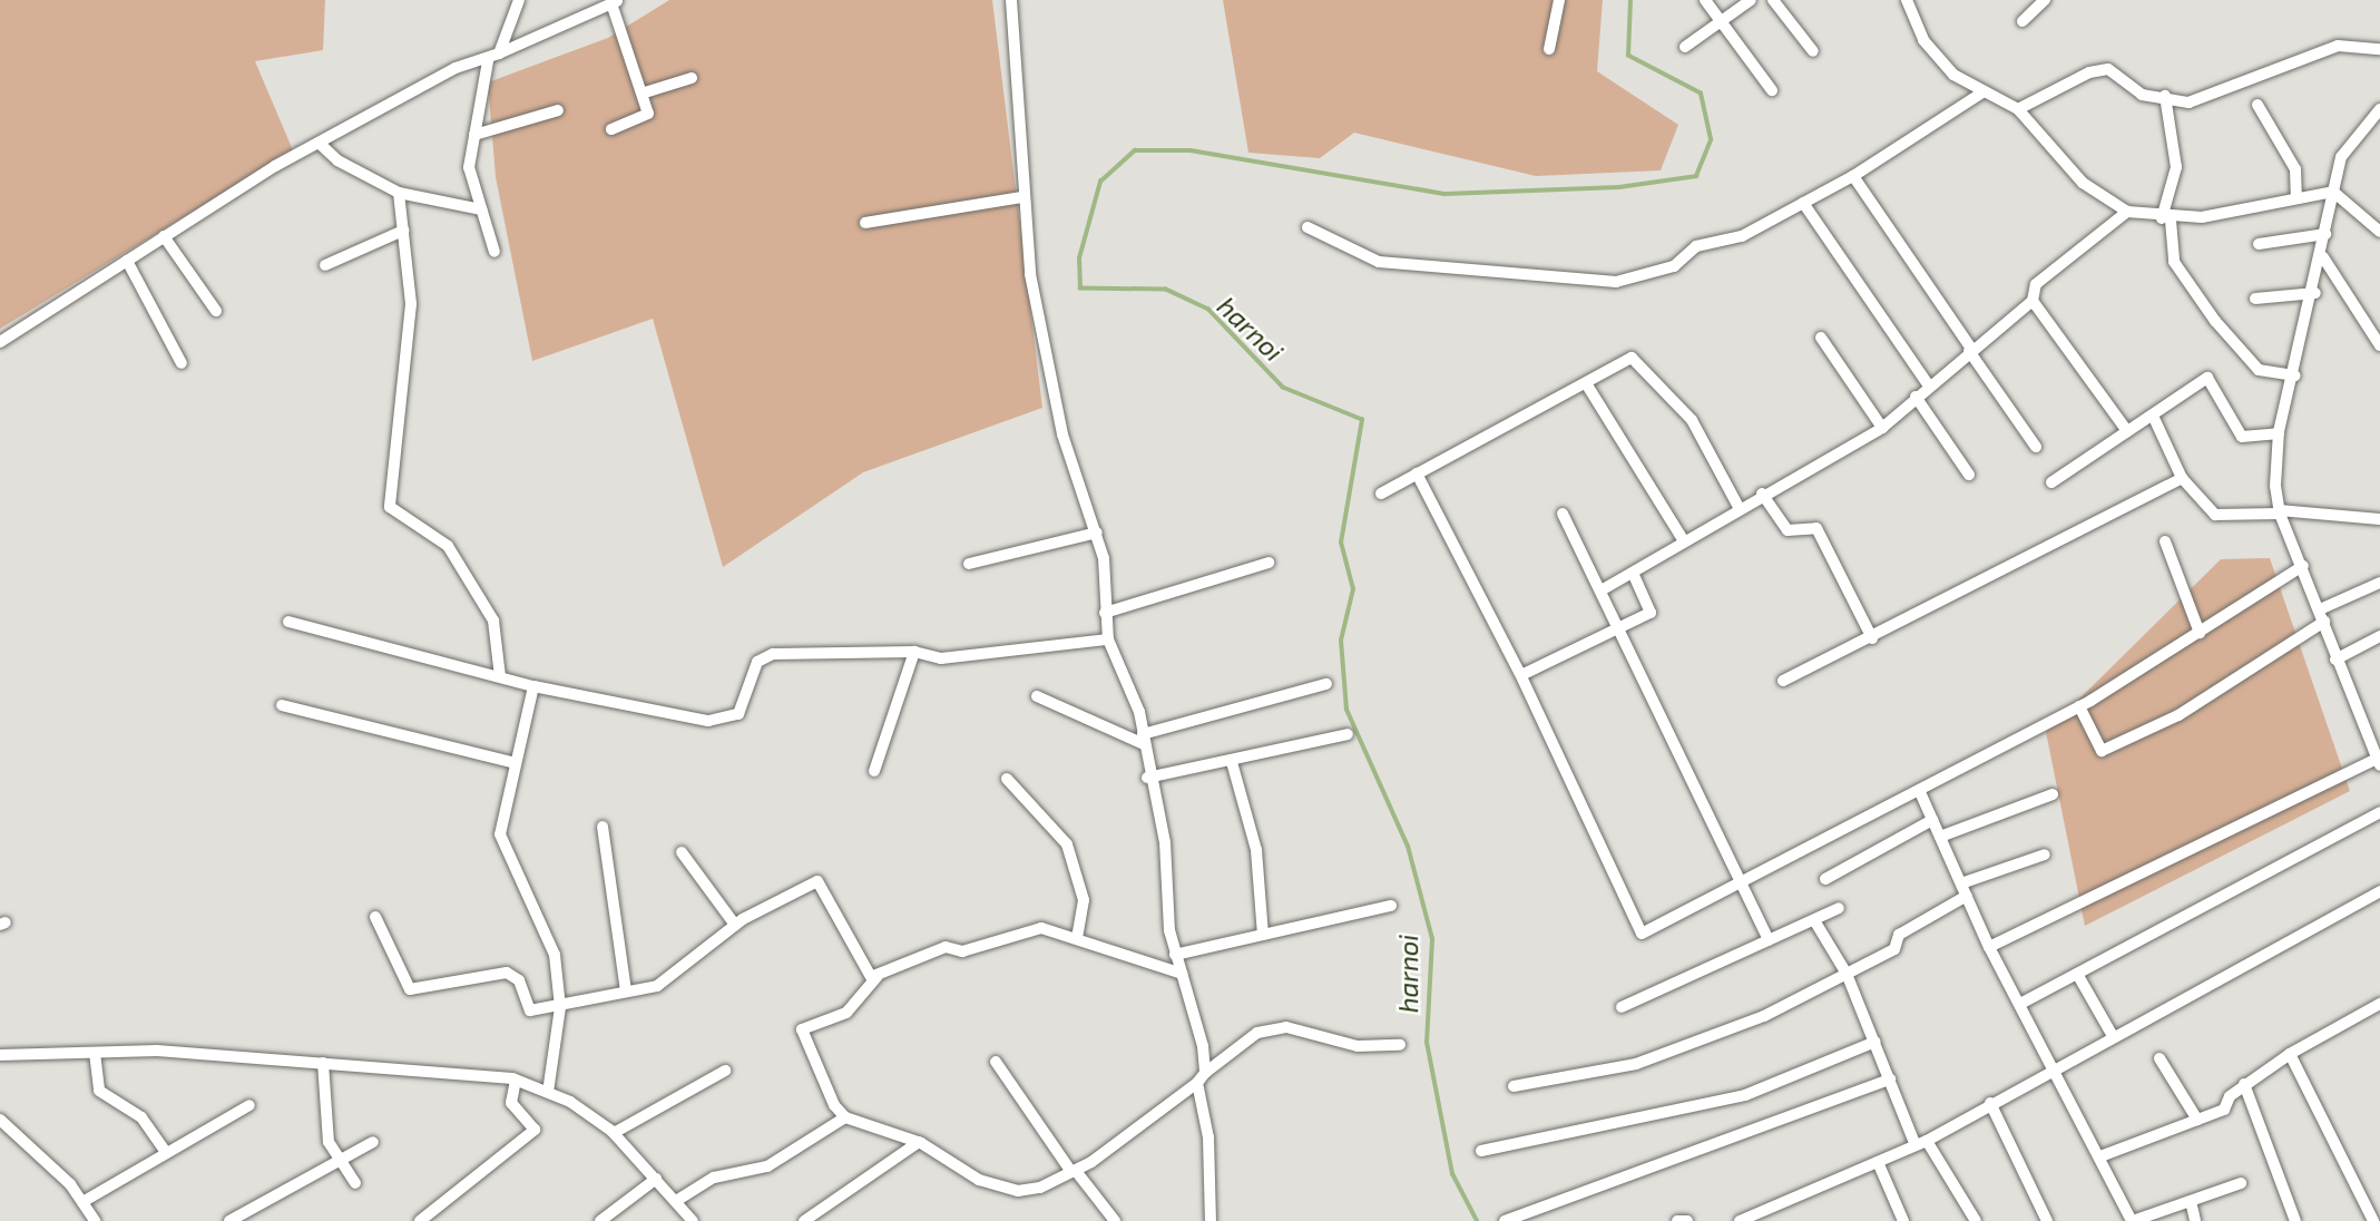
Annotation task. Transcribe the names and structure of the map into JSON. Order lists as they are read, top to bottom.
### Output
{
  "water": ["harnoi"]
}
